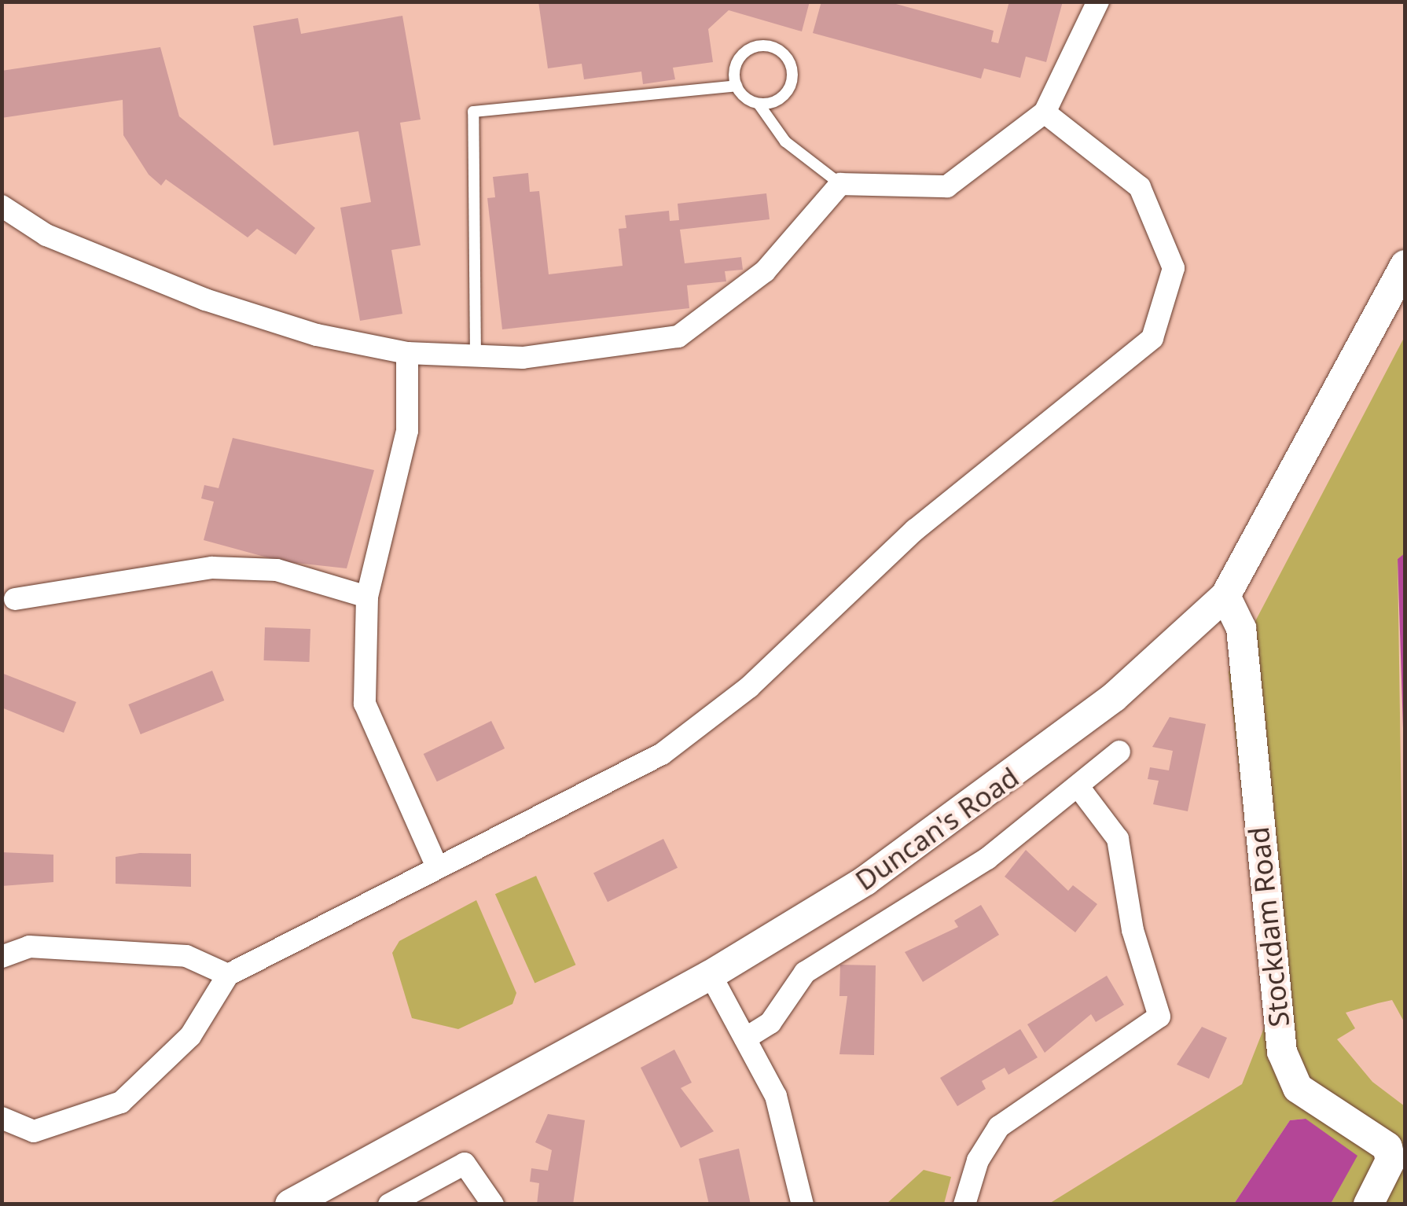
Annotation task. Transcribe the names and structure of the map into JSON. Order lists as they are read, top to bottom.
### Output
{
  "streets": {
    "street": ["Duncan's Road", "Stockdam Road"]
  },
  "crossings": [
    ["Duncan's Road", "Stockdam Road"]
  ]
}
